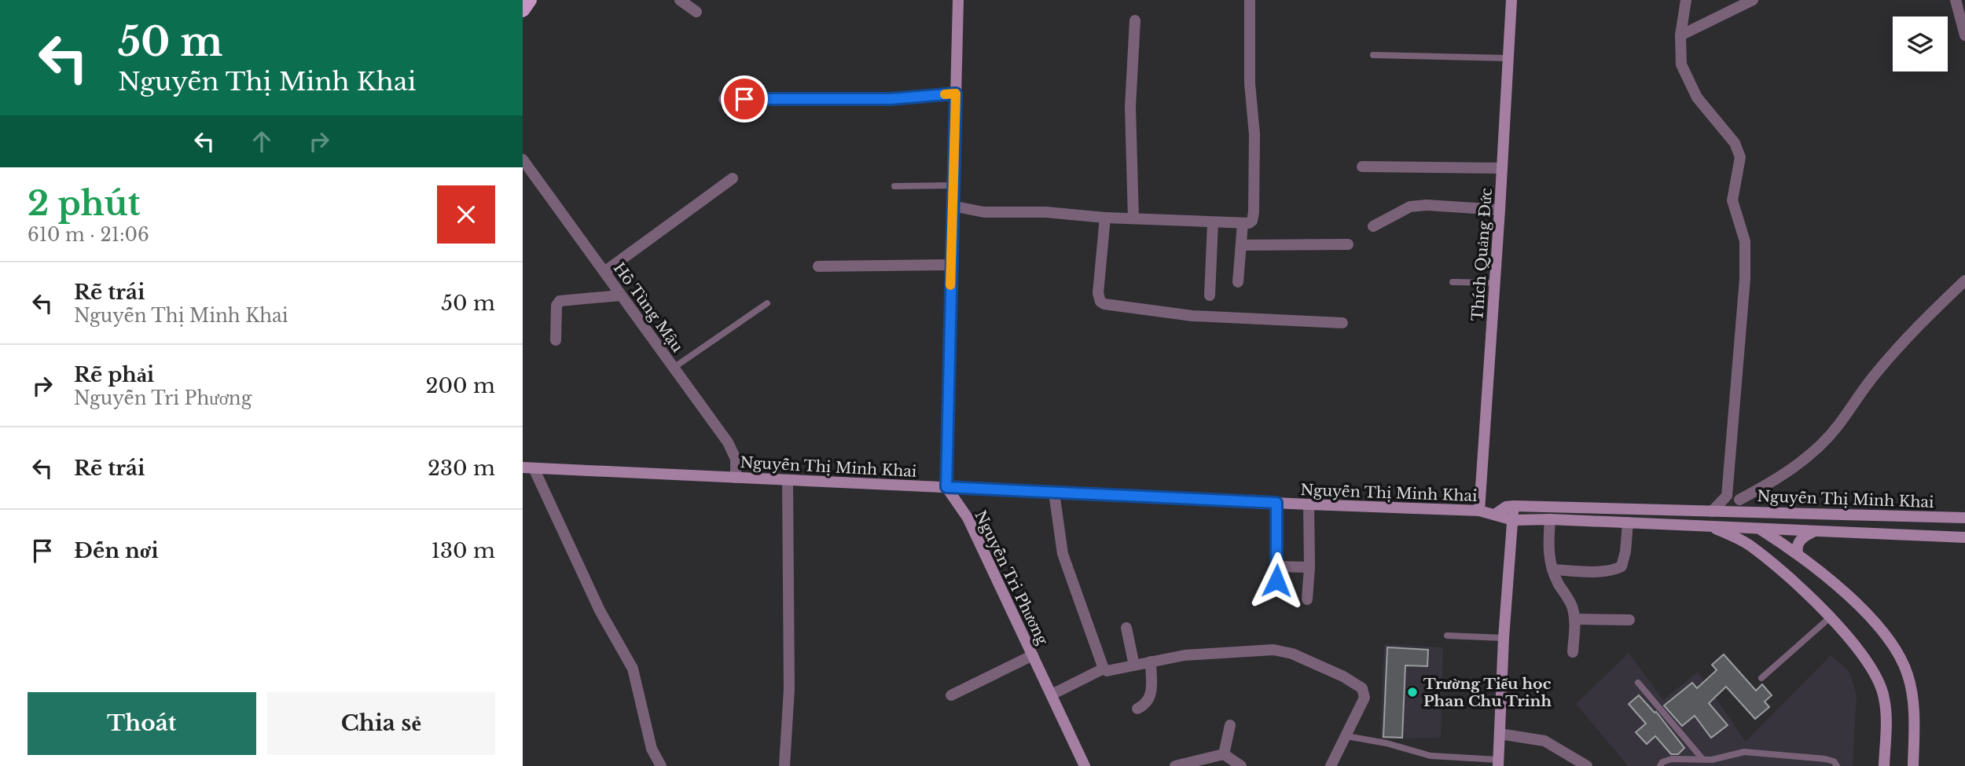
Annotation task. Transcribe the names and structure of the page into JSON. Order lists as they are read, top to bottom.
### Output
{
  "streets": {
    "street": [
      "Thích Quảng Đức",
      "Hồ Tùng Mậu",
      "Nguyễn Thị Minh Khai",
      "Nguyễn Tri Phương"
    ]
  },
  "crossings": [
    ["Thích Quảng Đức", "Nguyễn Thị Minh Khai"],
    ["Hồ Tùng Mậu", "Nguyễn Thị Minh Khai"],
    ["Nguyễn Thị Minh Khai", "Nguyễn Tri Phương"]
  ],
  "places": ["Trường Tiểu học Phan Chu Trinh"],
  "page": {
    "turn": ["50 m", "Nguyễn Thị Minh Khai"],
    "heading": ["2 phút", "610 m · 21:06"],
    "list": [
      {
        "name": "Rẽ trái",
        "note": "Nguyễn Thị Minh Khai",
        "value": "50 m"
      },
      {
        "name": "Rẽ phải",
        "note": "Nguyễn Tri Phương",
        "value": "200 m"
      },
      {
        "name": "Rẽ trái",
        "value": "230 m"
      },
      {
        "name": "Đến nơi",
        "value": "130 m"
      }
    ],
    "buttons": ["Thoát", "Chia sẻ"]
  }
}
